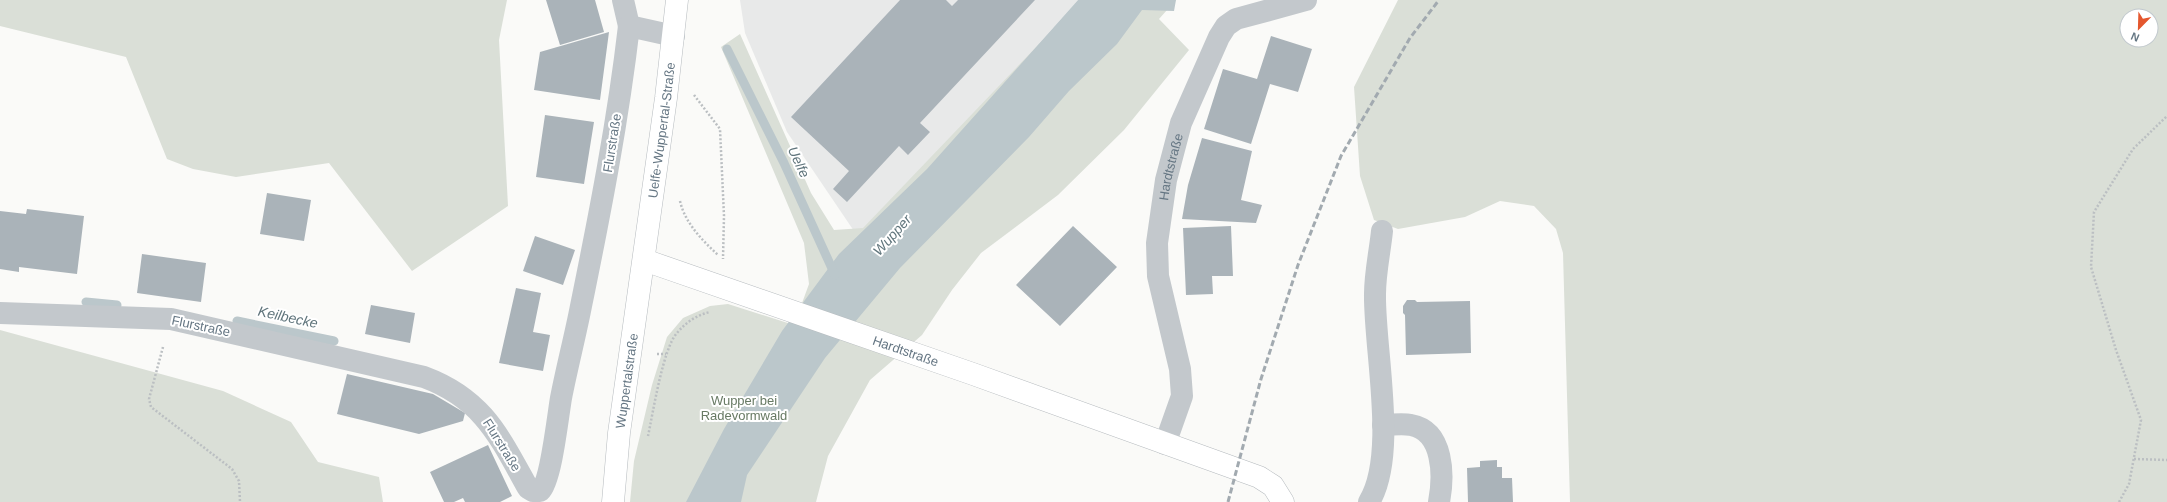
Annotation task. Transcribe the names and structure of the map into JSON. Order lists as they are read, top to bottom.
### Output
{
  "streets": {
    "main road": ["Uelfe-Wuppertal-Straße", "Hardtstraße", "Wuppertalstraße"],
    "street": ["Flurstraße"]
  },
  "crossings": [
    ["Uelfe-Wuppertal-Straße", "Hardtstraße"],
    ["Uelfe-Wuppertal-Straße", "Wuppertalstraße"],
    ["Hardtstraße", "Wuppertalstraße"]
  ],
  "water": ["Uelfe", "Wupper", "Keilbecke"],
  "parks": ["Wupper bei Radevormwald"],
  "north": "bottom left"
}
